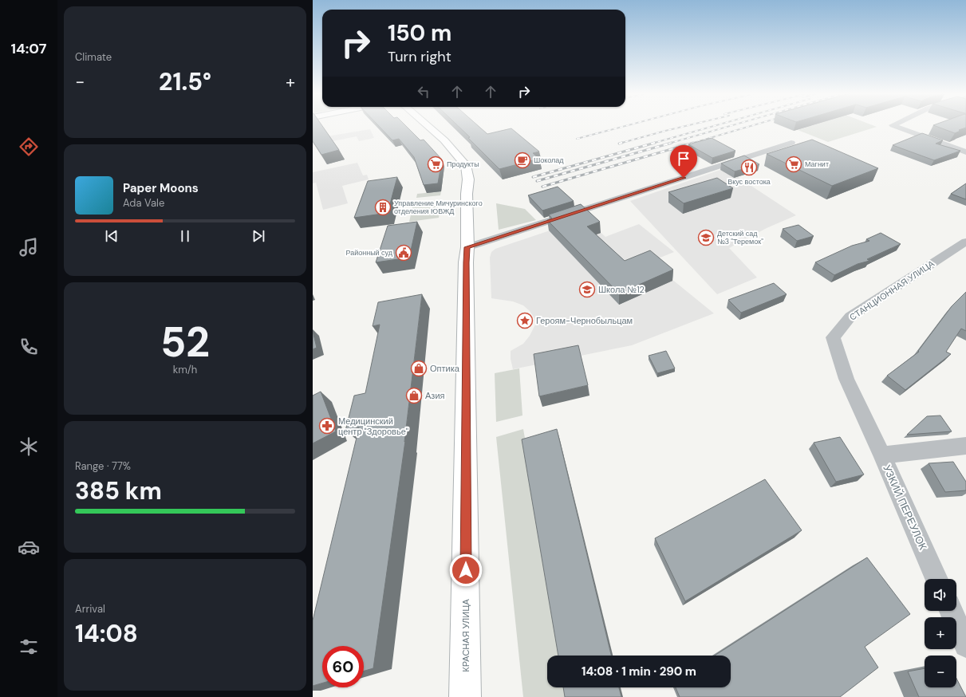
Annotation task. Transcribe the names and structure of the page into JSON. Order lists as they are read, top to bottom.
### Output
{
  "streets": {
    "main road": ["КРАСНАЯ УЛИЦА"],
    "street": ["СТАНЦИОННАЯ УЛИЦА", "УЗКИЙ ПЕРЕУЛОК"]
  },
  "crossings": [
    ["СТАНЦИОННАЯ УЛИЦА", "УЗКИЙ ПЕРЕУЛОК"]
  ],
  "places": {
    "cafe": ["Шоколад"],
    "supermarket": ["Продукты", "Магнит"],
    "restaurant": ["Вкус востока"],
    "building": ["Управление Мичуринского отделения ЮВЖД"],
    "school or university": ["Детский сад №3 \"Теремок\"", "Школа №12"],
    "public building": ["Районный суд"],
    "place": ["Героям-Чернобыльцам"],
    "shop": ["Оптика", "Азия"],
    "pharmacy": ["Медицинский центр \"Здоровье\""]
  },
  "page": {
    "tabs": "14:07",
    "tile": [
      "Climate",
      ["52", "km/h"],
      ["Range · 77%", "385 km"],
      ["Arrival", "14:08"]
    ],
    "turn": ["150 m", "Turn right"],
    "heat": ["−", "21.5°", "+"],
    "song": ["Paper Moons", "Ada Vale"],
    "map_buttons": ["+", "−"],
    "limit": "60",
    "trip": "14:08 · 1 min · 290 m"
  }
}
